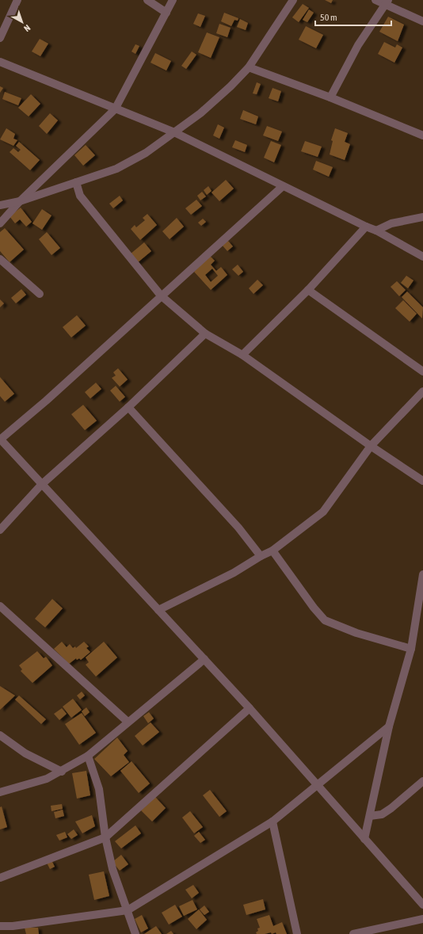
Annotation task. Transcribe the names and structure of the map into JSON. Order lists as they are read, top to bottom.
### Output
{
  "scale_bar": "50 m",
  "north": "bottom right"
}
